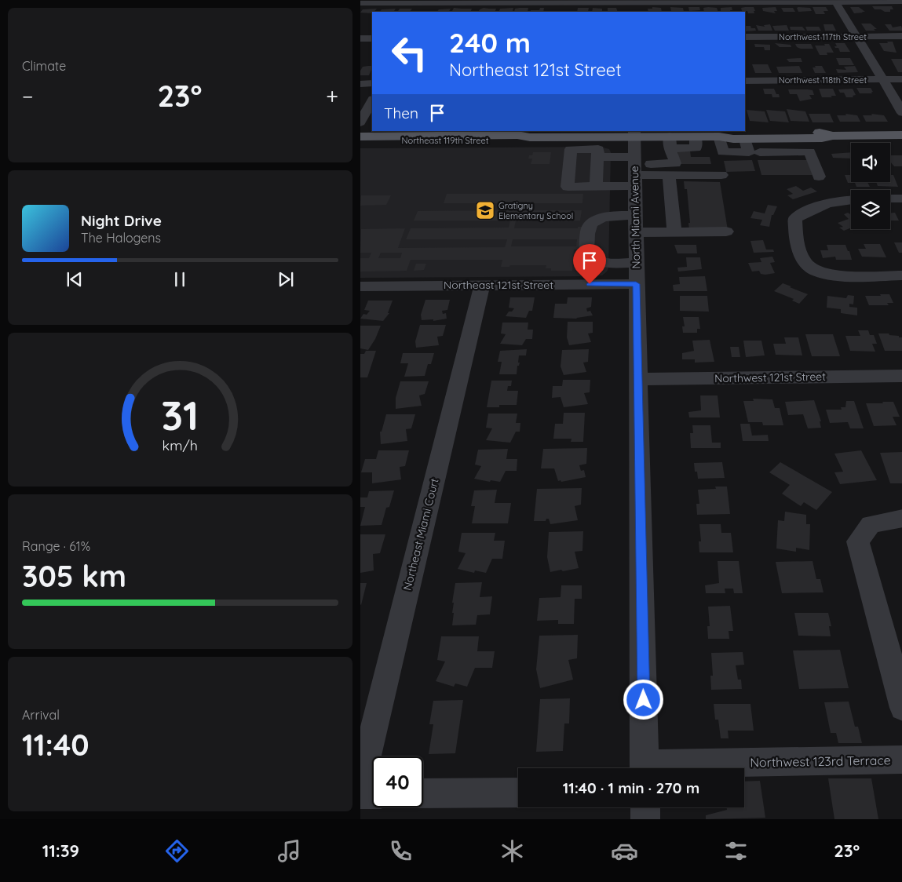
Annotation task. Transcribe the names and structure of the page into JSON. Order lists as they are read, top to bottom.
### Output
{
  "streets": {
    "main road": ["Northeast 119th Street"],
    "street": [
      "Northwest 117th Street",
      "Northwest 118th Street",
      "North Miami Avenue",
      "Northeast 121st Street",
      "Northwest 121st Street",
      "Northeast Miami Court",
      "Northwest 123rd Terrace"
    ]
  },
  "crossings": [
    ["Northeast 119th Street", "North Miami Avenue"],
    ["North Miami Avenue", "Northeast 121st Street"],
    ["North Miami Avenue", "Northwest 121st Street"],
    ["Northeast 121st Street", "Northeast Miami Court"]
  ],
  "places": {
    "school or university": ["Gratigny Elementary School"]
  },
  "page": {
    "tile": [
      "Climate",
      ["Range · 61%", "305 km"],
      ["Arrival", "11:40"]
    ],
    "turn": ["240 m", "Northeast 121st Street"],
    "heat": ["−", "23°", "+"],
    "then": "Then",
    "song": ["Night Drive", "The Halogens"],
    "limit": "40",
    "trip": "11:40 · 1 min · 270 m",
    "tabs": ["11:39", "23°"],
    "gauge": ["31", "km/h"]
  }
}
